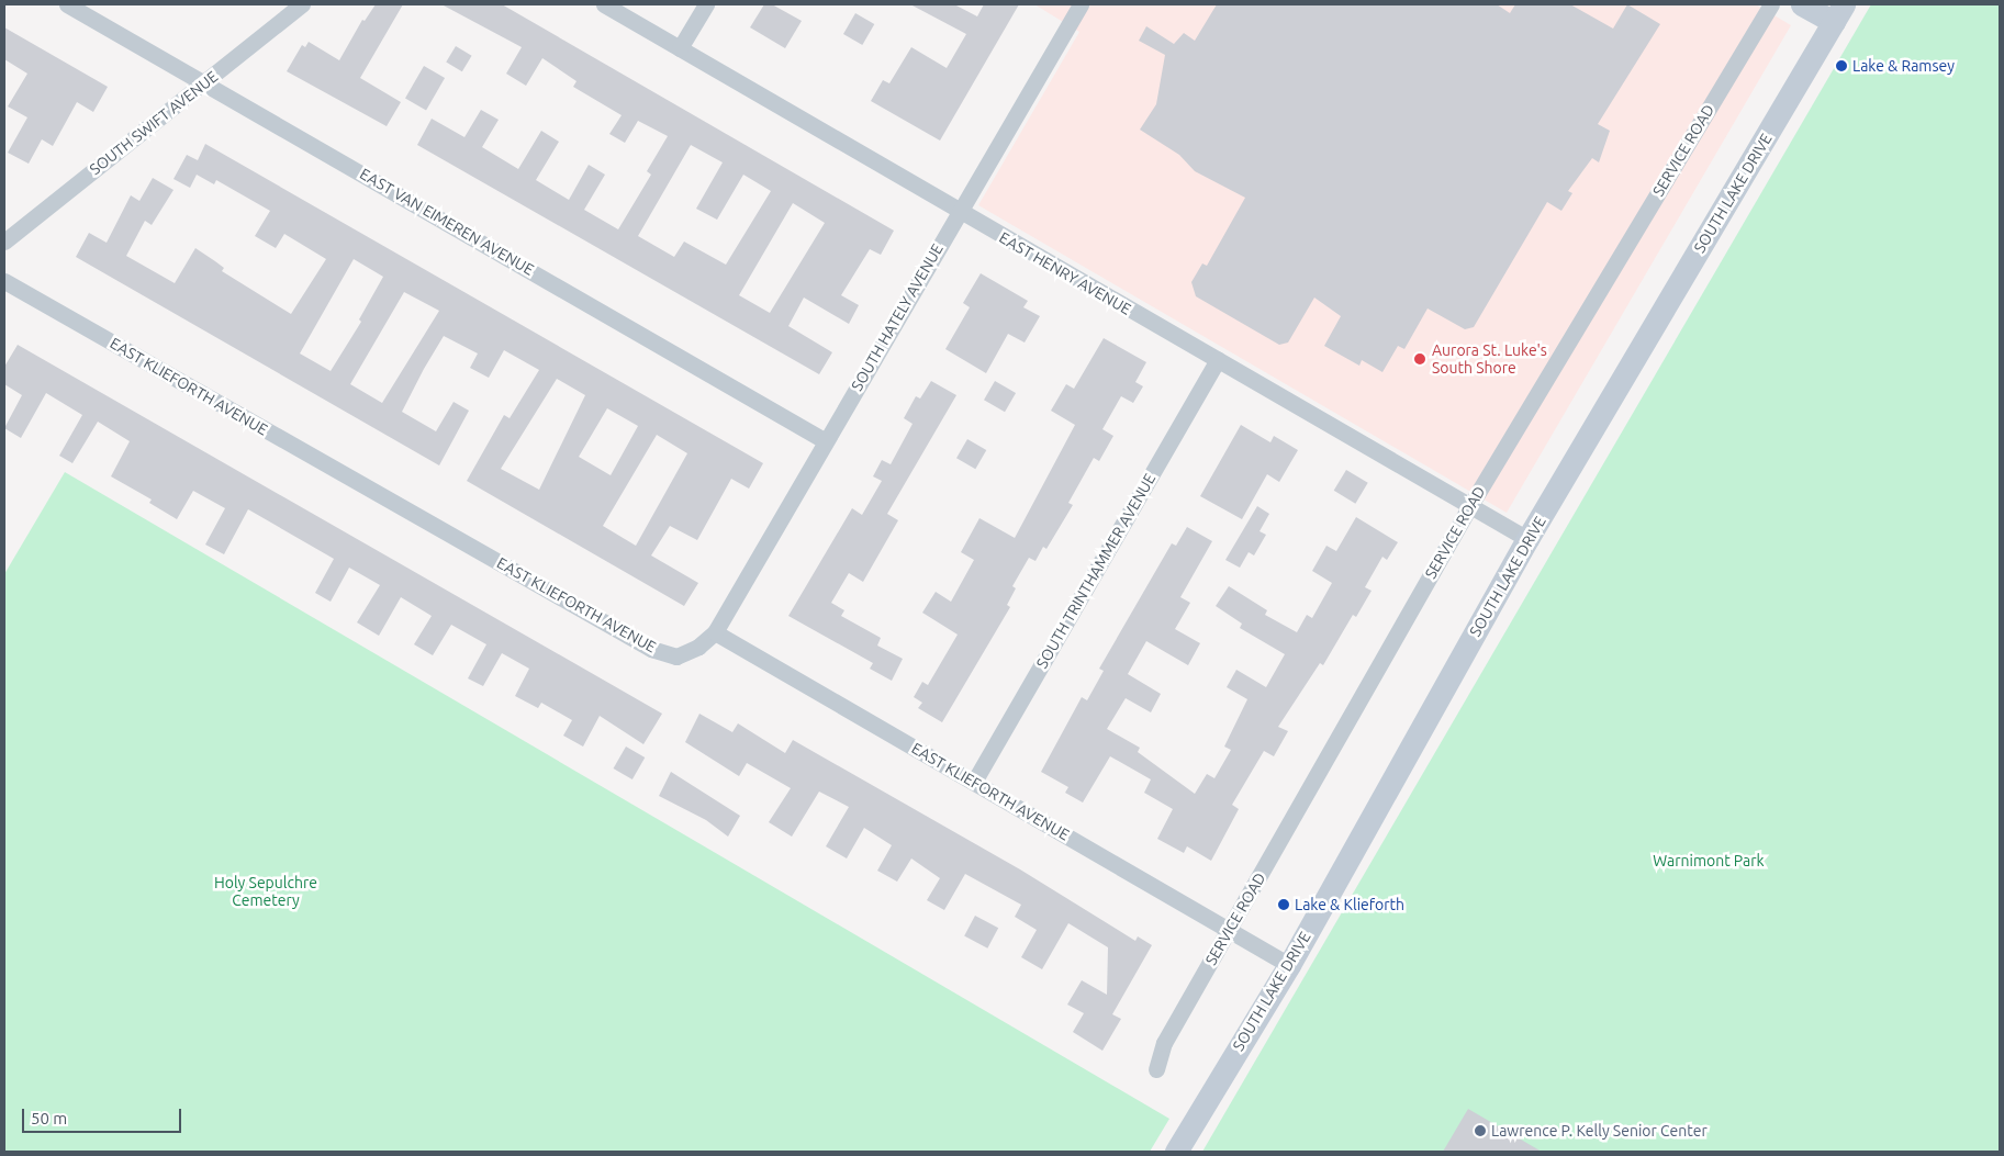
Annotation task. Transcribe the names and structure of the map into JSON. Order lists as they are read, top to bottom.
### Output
{
  "streets": {
    "main road": ["SOUTH LAKE DRIVE"],
    "street": [
      "SOUTH SWIFT AVENUE",
      "SERVICE ROAD",
      "EAST VAN EIMEREN AVENUE",
      "EAST HENRY AVENUE",
      "SOUTH HATELY AVENUE",
      "EAST KLIEFORTH AVENUE",
      "SOUTH TRINTHAMMER AVENUE"
    ]
  },
  "crossings": [
    ["SOUTH SWIFT AVENUE", "EAST VAN EIMEREN AVENUE"],
    ["SERVICE ROAD", "EAST HENRY AVENUE"],
    ["SERVICE ROAD", "EAST KLIEFORTH AVENUE"],
    ["SOUTH LAKE DRIVE", "EAST HENRY AVENUE"],
    ["SOUTH LAKE DRIVE", "EAST KLIEFORTH AVENUE"],
    ["EAST VAN EIMEREN AVENUE", "SOUTH HATELY AVENUE"],
    ["EAST HENRY AVENUE", "SOUTH HATELY AVENUE"],
    ["EAST HENRY AVENUE", "SOUTH TRINTHAMMER AVENUE"],
    ["SOUTH HATELY AVENUE", "EAST KLIEFORTH AVENUE"],
    ["EAST KLIEFORTH AVENUE", "SOUTH TRINTHAMMER AVENUE"]
  ],
  "parks": ["Warnimont Park", "Holy Sepulchre Cemetery"],
  "places": [
    "Lake & Ramsey",
    "Aurora St. Luke's South Shore",
    "Lake & Klieforth",
    "Lawrence P. Kelly Senior Center"
  ],
  "scale_bar": "50 m"
}
